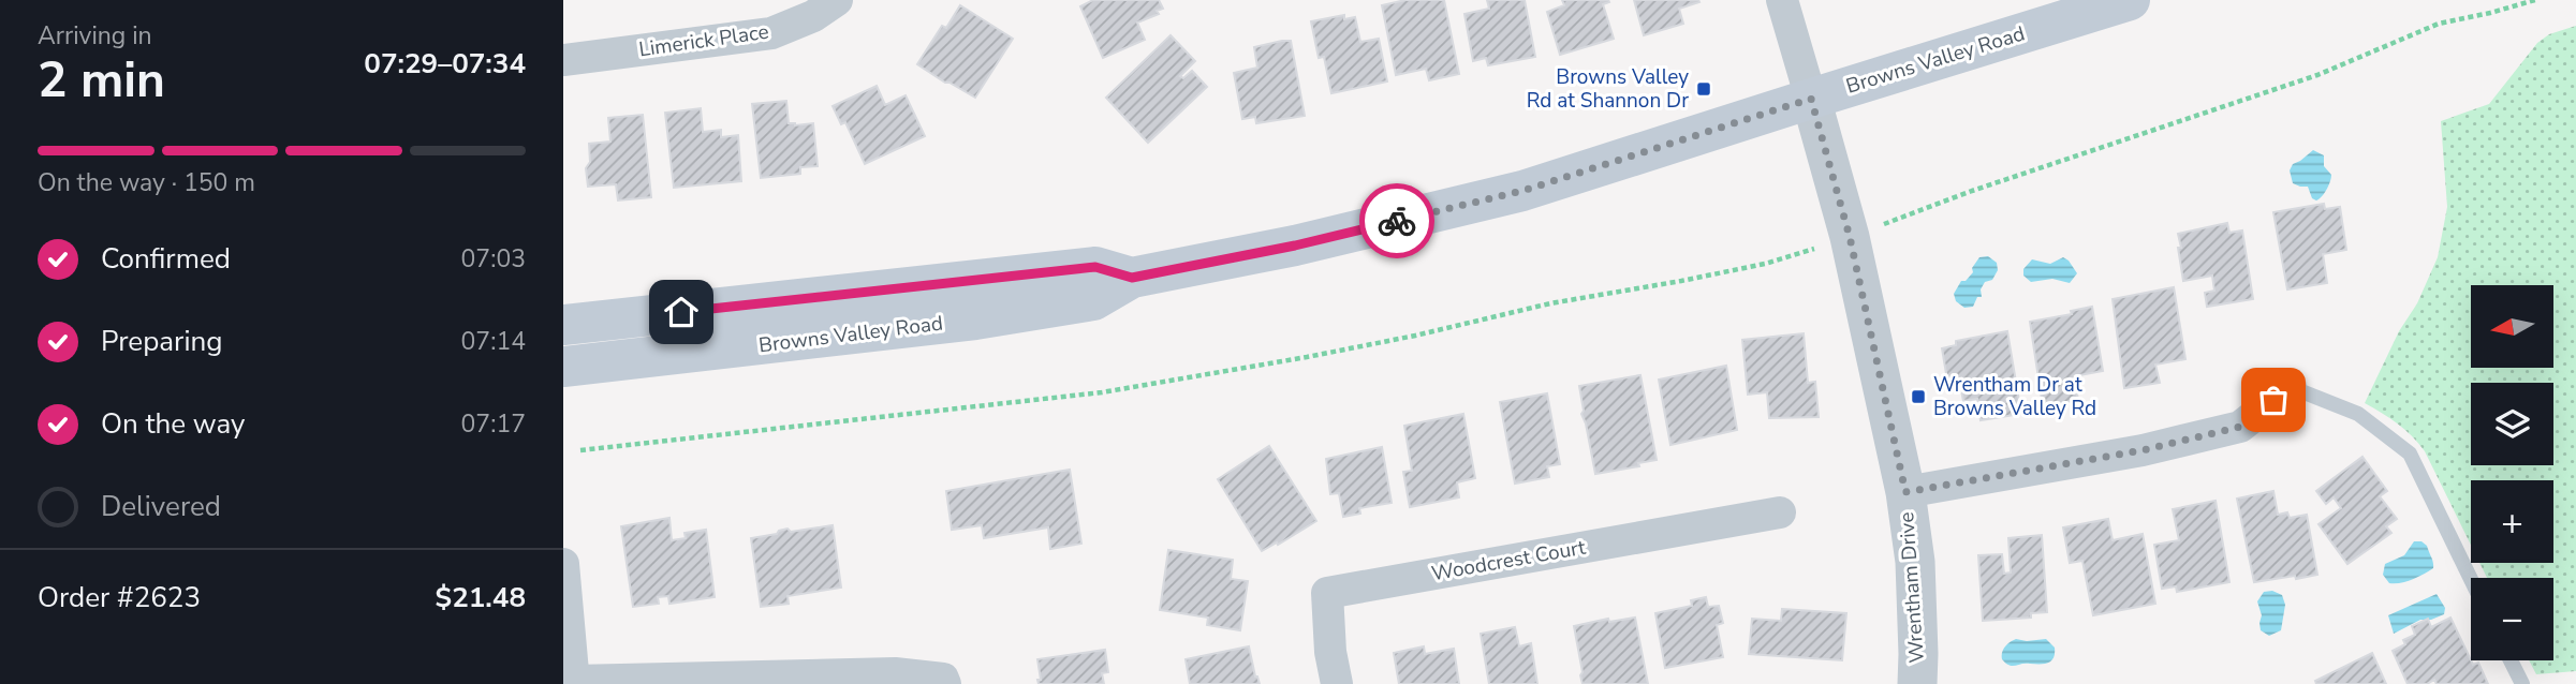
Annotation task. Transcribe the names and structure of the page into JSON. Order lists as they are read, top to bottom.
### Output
{
  "streets": {
    "main road": ["Browns Valley Road"],
    "street": ["Limerick Place", "Woodcrest Court", "Wrentham Drive"]
  },
  "crossings": [
    ["Browns Valley Road", "Wrentham Drive"]
  ],
  "places": {
    "transit": ["Browns Valley Rd at Shannon Dr", "Wrentham Dr at Browns Valley Rd"]
  },
  "north": "left",
  "page": {
    "heading": ["2 min", "Arriving in", "07:29–07:34"],
    "panel": ["Order #2623", "$21.48"],
    "bar": "On the way · 150 m",
    "list": [
      ["Confirmed", "07:03"],
      ["Preparing", "07:14"],
      ["On the way", "07:17"],
      "Delivered"
    ],
    "map_buttons": ["+", "−"]
  }
}
